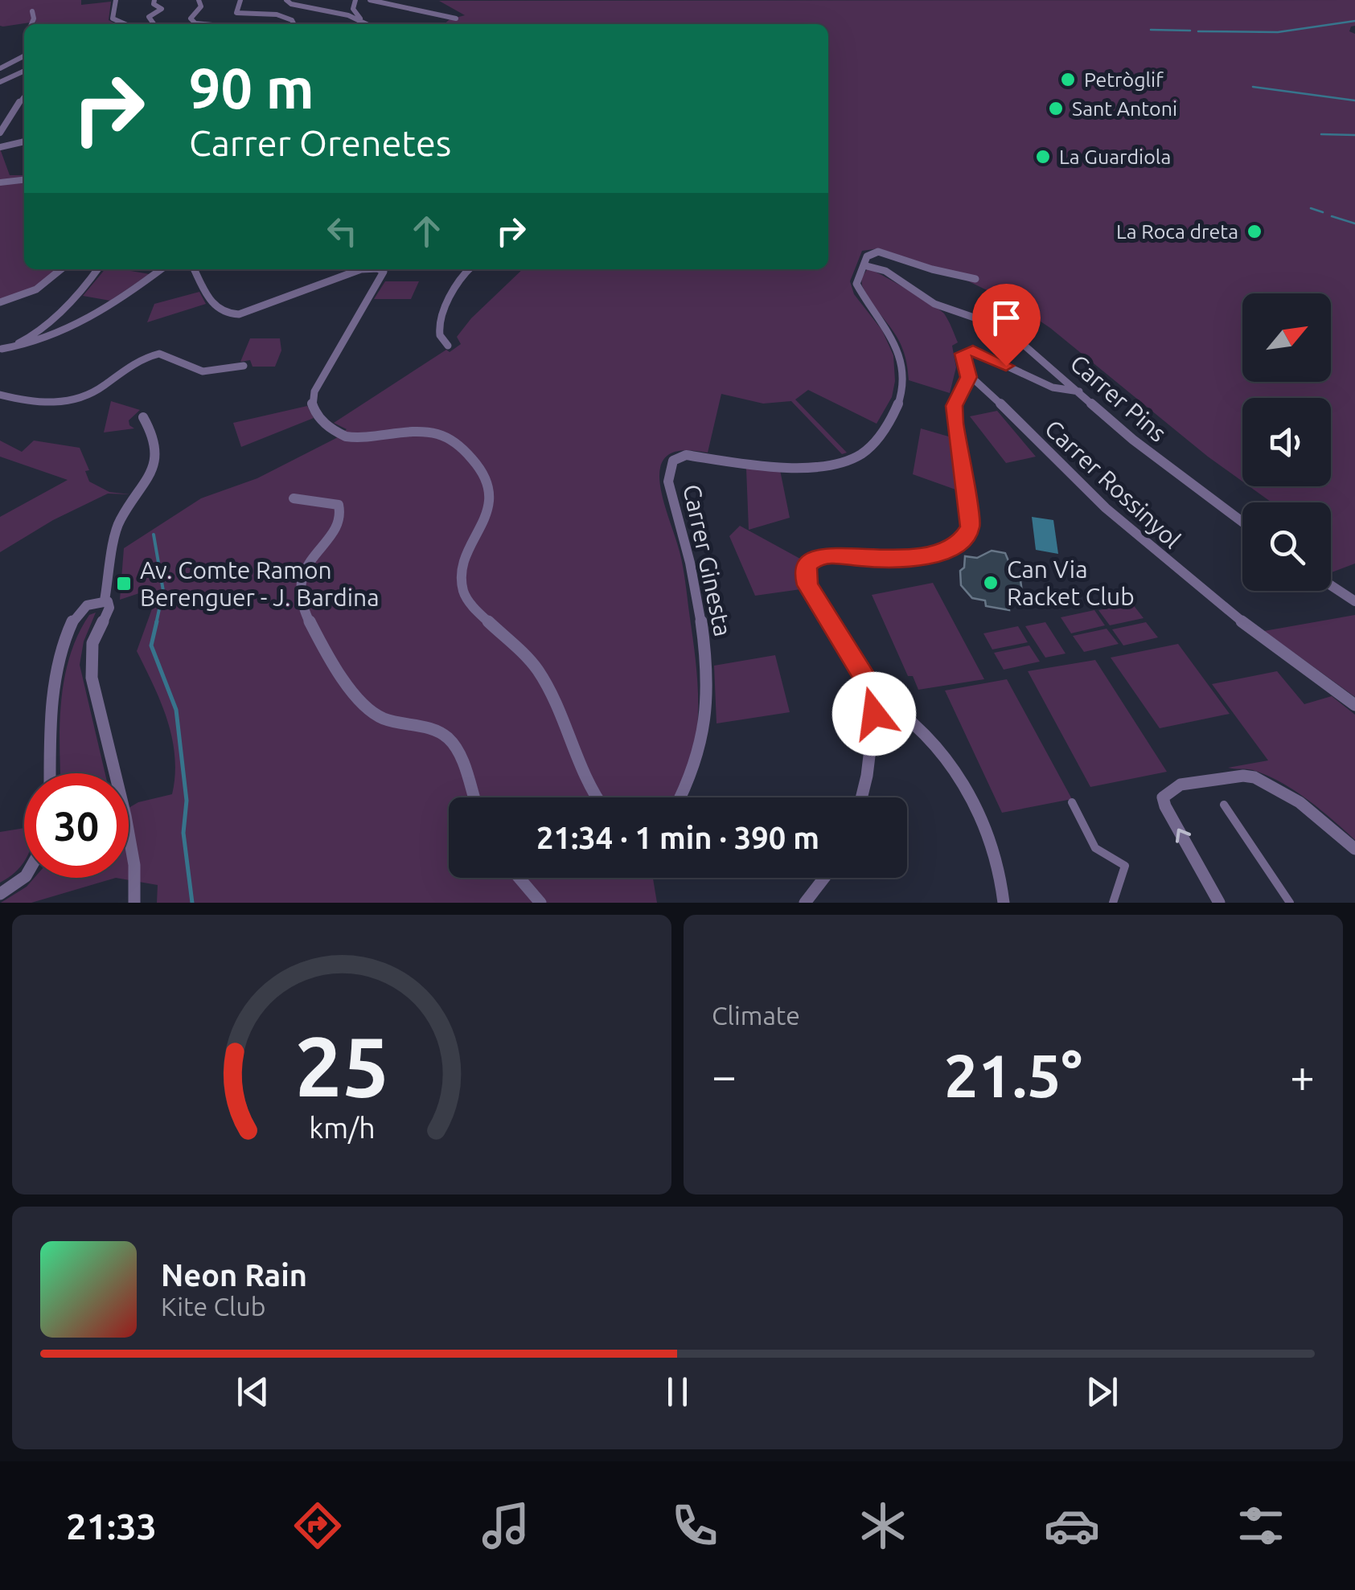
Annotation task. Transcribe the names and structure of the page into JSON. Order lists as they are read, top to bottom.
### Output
{
  "streets": {
    "street": ["Carrer Pins", "Carrer Rossinyol", "Carrer Ginesta"]
  },
  "crossings": [
    ["Carrer Pins", "Carrer Rossinyol"],
    ["Carrer Pins", "Carrer Ginesta"]
  ],
  "places": {
    "other": [
      "Petròglif",
      "Sant Antoni",
      "La Guardiola",
      "La Roca dreta",
      "Can Via Racket Club"
    ],
    "transit": ["Av. Comte Ramon Berenguer - J. Bardina"]
  },
  "north": "top right",
  "page": {
    "turn": ["90 m", "Carrer Orenetes"],
    "limit": "30",
    "trip": "21:34 · 1 min · 390 m",
    "tile": "Climate",
    "heat": ["−", "21.5°", "+"],
    "song": ["Neon Rain", "Kite Club"],
    "tabs": "21:33",
    "gauge": ["25", "km/h"]
  }
}
